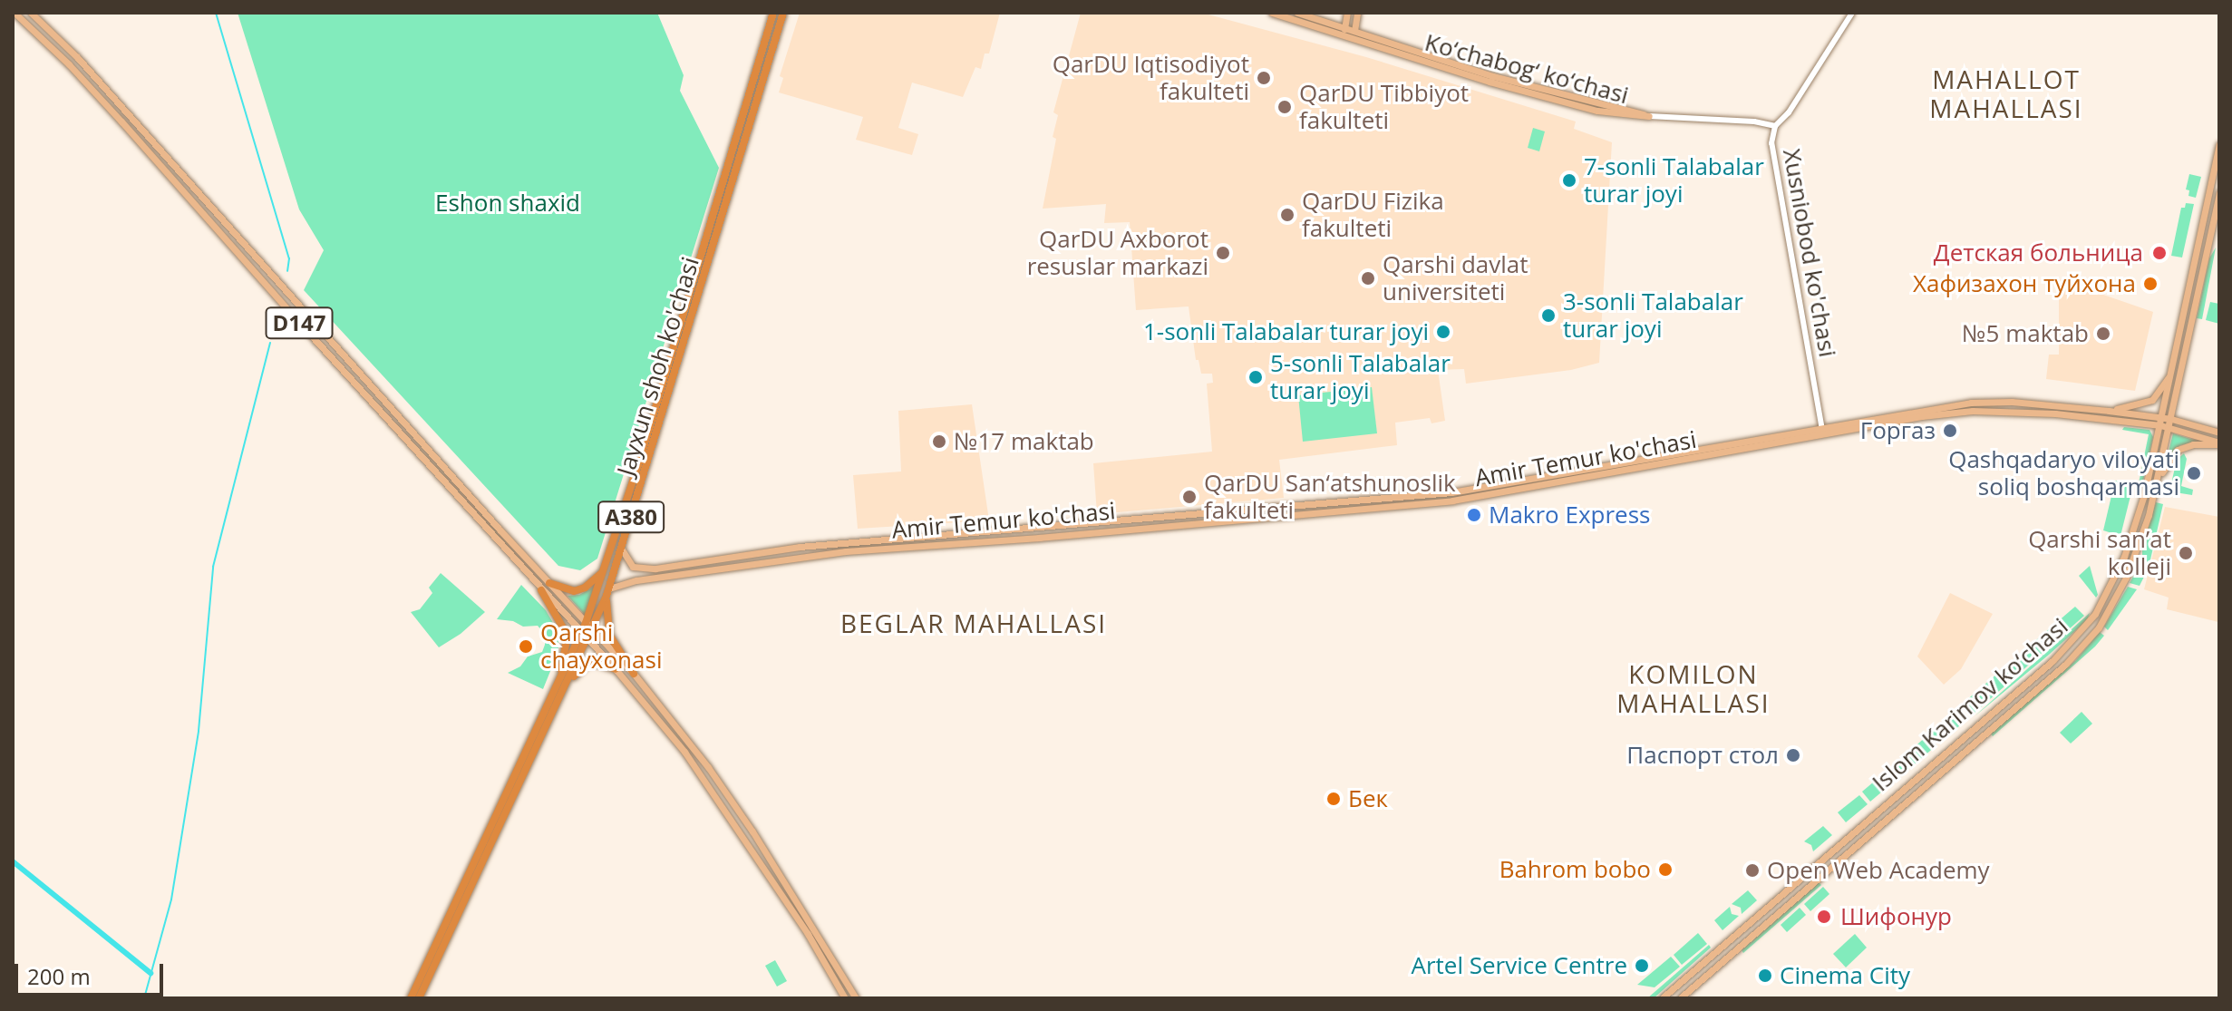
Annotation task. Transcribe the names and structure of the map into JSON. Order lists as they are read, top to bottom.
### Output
{
  "streets": {
    "highway": ["Jayxun shoh ko'chasi", "A380"],
    "main road": [
      "Ko‘chabog‘ ko‘chasi",
      "D147",
      "Amir Temur ko'chasi",
      "Islom Karimov ko‘chasi"
    ],
    "street": ["Xusniobod ko'chasi"]
  },
  "crossings": [
    ["Ko‘chabog‘ ko‘chasi", "Xusniobod ko'chasi"],
    ["Xusniobod ko'chasi", "Amir Temur ko'chasi"],
    ["D147", "Jayxun shoh ko'chasi"],
    ["Jayxun shoh ko'chasi", "Amir Temur ko'chasi"],
    ["Amir Temur ko'chasi", "Islom Karimov ko‘chasi"]
  ],
  "districts": ["MAHALLOT MAHALLASI", "BEGLAR MAHALLASI", "KOMILON MAHALLASI"],
  "parks": ["Eshon shaxid"],
  "places": [
    "QarDU Iqtisodiyot fakulteti",
    "QarDU Tibbiyot fakulteti",
    "7-sonli Talabalar turar joyi",
    "QarDU Fizika fakulteti",
    "QarDU Axborot resuslar markazi",
    "Детская больница",
    "Qarshi davlat universiteti",
    "Хафизахон туйхона",
    "3-sonli Talabalar turar joyi",
    "1-sonli Talabalar turar joyi",
    "№5 maktab",
    "5-sonli Talabalar turar joyi",
    "Горгаз",
    "№17 maktab",
    "Qashqadaryo viloyati soliq boshqarmasi",
    "QarDU San‘atshunoslik fakulteti",
    "Makro Express",
    "Qarshi san’at kolleji",
    "Qarshi chayxonasi",
    "Паспорт стол",
    "Бек",
    "Bahrom bobo",
    "Open Web Academy",
    "Шифонур",
    "Artel Service Centre",
    "Cinema City"
  ],
  "scale_bar": "200 m"
}
